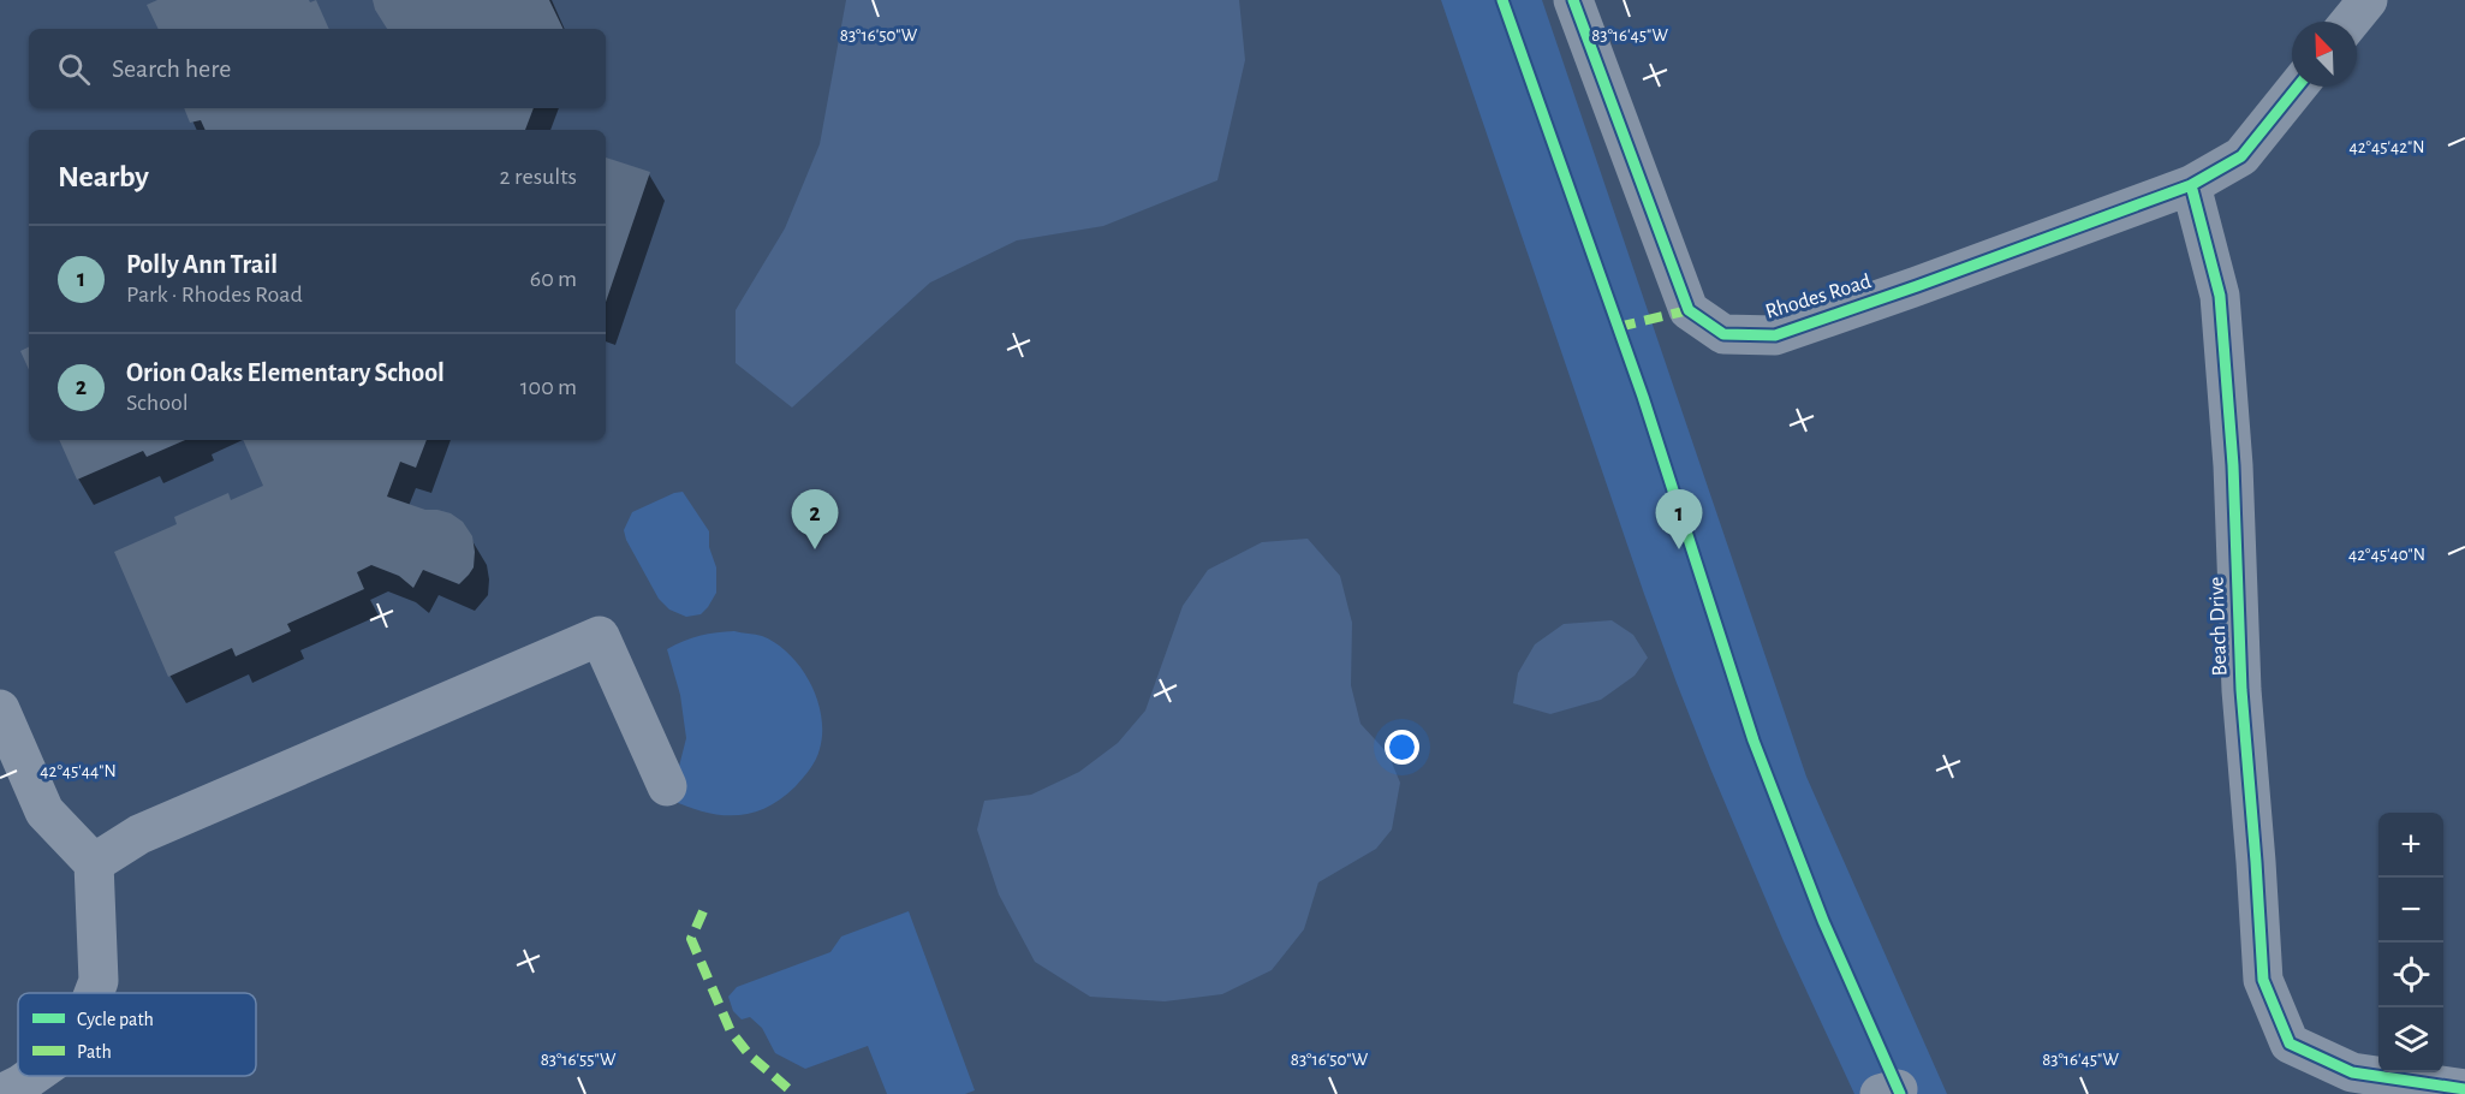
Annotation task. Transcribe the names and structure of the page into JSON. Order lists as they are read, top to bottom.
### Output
{
  "streets": {
    "street": ["Rhodes Road", "Beach Drive"]
  },
  "crossings": [
    ["Rhodes Road", "Beach Drive"]
  ],
  "legend": ["Cycle path", "Path"],
  "north": "top left",
  "page": {
    "search": "Search here",
    "heading": ["Nearby", "2 results"],
    "list": [
      {
        "mark": "1",
        "name": "Polly Ann Trail",
        "note": "Park · Rhodes Road",
        "value": "60 m"
      },
      {
        "mark": "2",
        "name": "Orion Oaks Elementary School",
        "note": "School",
        "value": "100 m"
      }
    ],
    "pins": ["1", "2"],
    "map_buttons": ["+", "−"]
  },
  "coordinates": [
    "83°16'50\"W",
    "83°16'45\"W",
    "42°45'42\"N",
    "42°45'40\"N",
    "42°45'44\"N",
    "83°16'55\"W"
  ]
}
